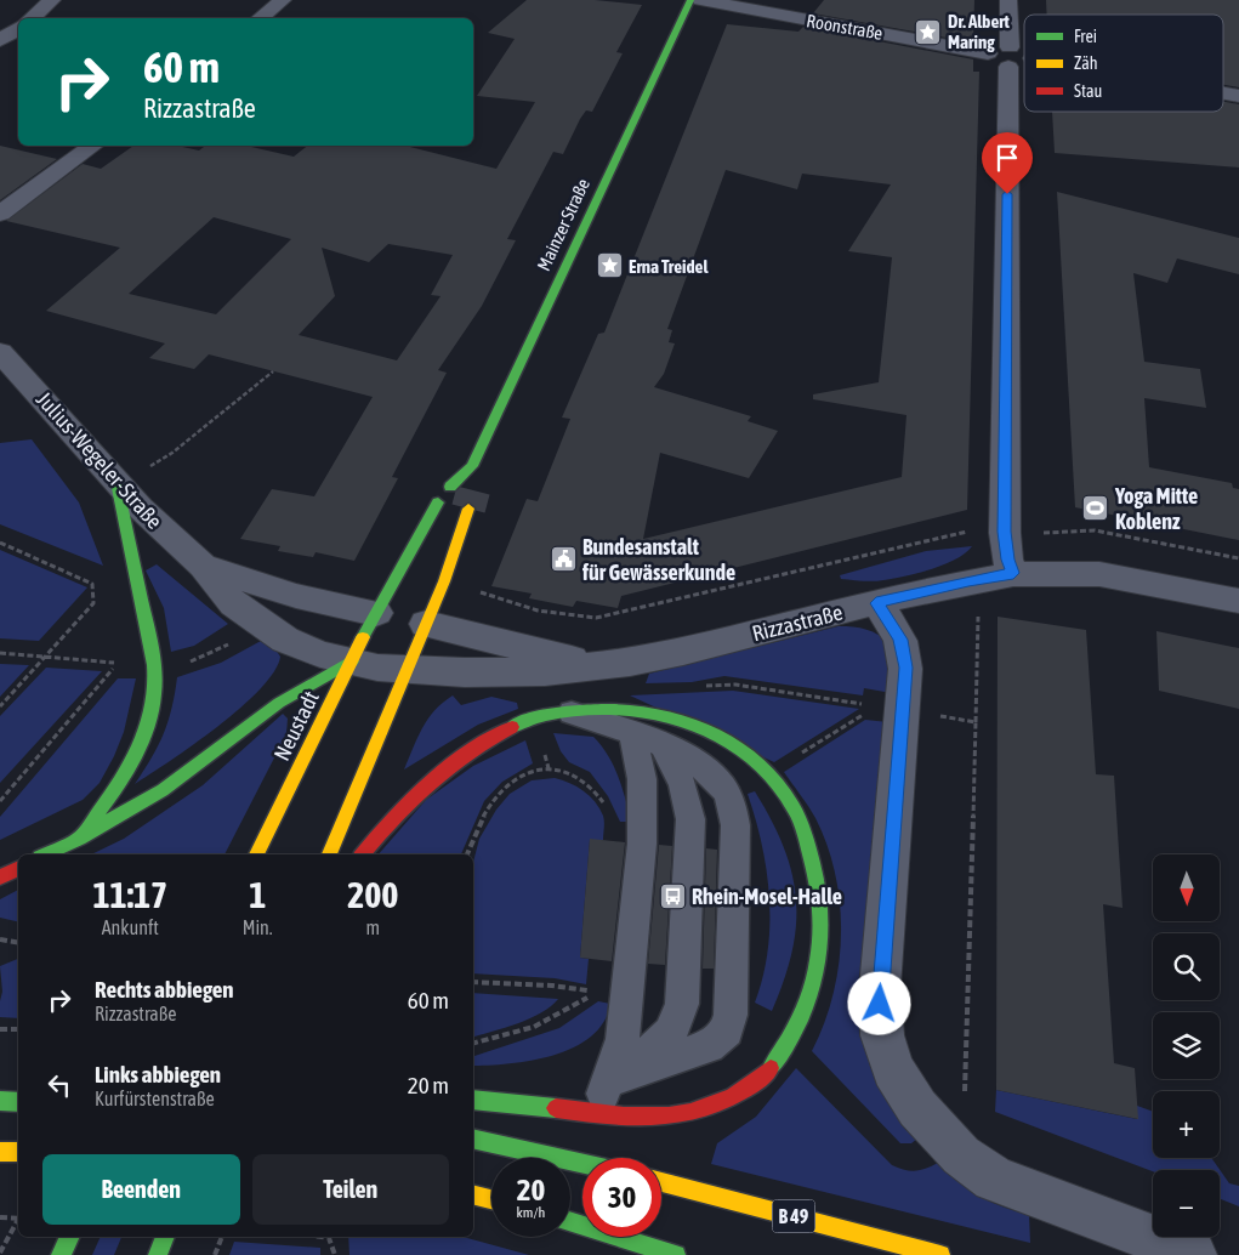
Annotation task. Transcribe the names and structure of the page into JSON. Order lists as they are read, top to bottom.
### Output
{
  "streets": {
    "street": [
      "Roonstraße",
      "Mainzer Straße",
      "Julius-Wegeler-Straße",
      "Rizzastraße",
      "Neustadt",
      "B 49"
    ]
  },
  "crossings": [
    ["Julius-Wegeler-Straße", "Rizzastraße"],
    ["Julius-Wegeler-Straße", "Neustadt"],
    ["Rizzastraße", "Neustadt"]
  ],
  "places": {
    "place": ["Dr. Albert Maring", "Erna Treidel"],
    "sports": ["Yoga Mitte Koblenz"],
    "public building": ["Bundesanstalt für Gewässerkunde"],
    "bus stop": ["Rhein-Mosel-Halle"]
  },
  "legend": ["Frei", "Zäh", "Stau"],
  "north": "bottom",
  "page": {
    "turn": ["60 m", "Rizzastraße"],
    "map_buttons": ["+", "−"],
    "eta": [
      "11:17",
      "Ankunft",
      "1",
      "Min.",
      "200",
      "m"
    ],
    "list": [
      {
        "name": "Rechts abbiegen",
        "note": "Rizzastraße",
        "value": "60 m"
      },
      {
        "name": "Links abbiegen",
        "note": "Kurfürstenstraße",
        "value": "20 m"
      }
    ],
    "buttons": ["Beenden", "Teilen"],
    "speed": "20 km/h",
    "limit": "30"
  }
}
